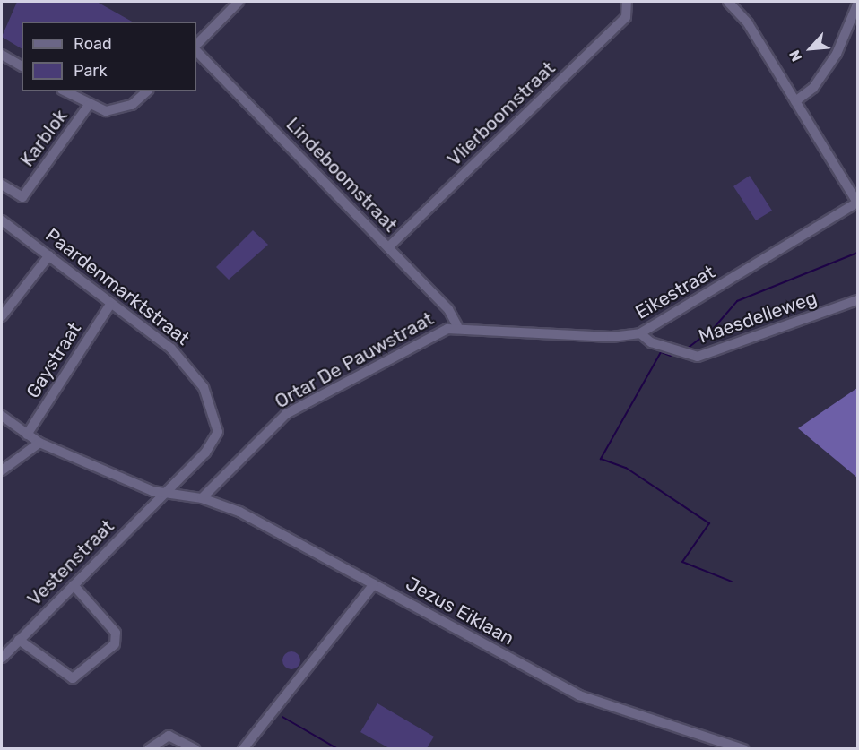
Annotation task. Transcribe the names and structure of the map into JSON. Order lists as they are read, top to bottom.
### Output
{
  "streets": {
    "street": [
      "Vlierboomstraat",
      "Karblok",
      "Lindeboomstraat",
      "Paardenmarktstraat",
      "Eikestraat",
      "Maesdelleweg",
      "Gaystraat",
      "Ortar De Pauwstraat",
      "Vestenstraat",
      "Jezus Eiklaan"
    ]
  },
  "crossings": [
    ["Vlierboomstraat", "Lindeboomstraat"],
    ["Lindeboomstraat", "Eikestraat"],
    ["Lindeboomstraat", "Ortar De Pauwstraat"],
    ["Paardenmarktstraat", "Gaystraat"],
    ["Paardenmarktstraat", "Vestenstraat"],
    ["Paardenmarktstraat", "Jezus Eiklaan"],
    ["Eikestraat", "Maesdelleweg"],
    ["Eikestraat", "Ortar De Pauwstraat"],
    ["Gaystraat", "Jezus Eiklaan"],
    ["Ortar De Pauwstraat", "Jezus Eiklaan"],
    ["Vestenstraat", "Jezus Eiklaan"]
  ],
  "legend": ["Road", "Park"],
  "north": "bottom left"
}
